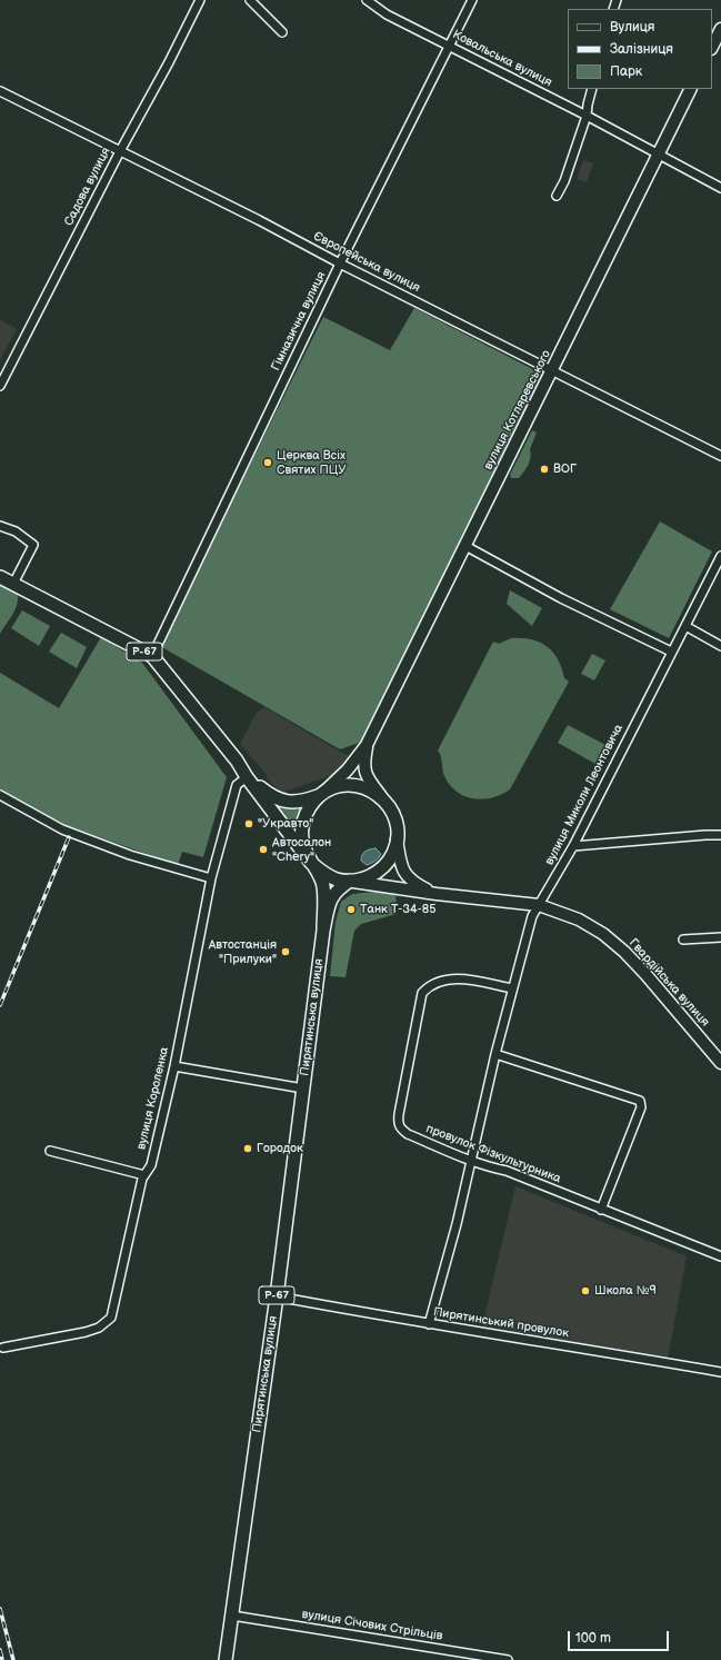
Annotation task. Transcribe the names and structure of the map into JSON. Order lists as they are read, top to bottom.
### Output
{
  "streets": {
    "main road": [
      "вулиця Котляревського",
      "Р-67",
      "Гвардійська вулиця",
      "Пирятинська вулиця"
    ],
    "street": [
      "Ковальська вулиця",
      "Садова вулиця",
      "Європейська вулиця",
      "Гімназична вулиця",
      "вулиця Миколи Леонтовича",
      "вулиця Короленка",
      "провулок Фізкультурника",
      "Пирятинський провулок",
      "вулиця Січових Стрільців"
    ]
  },
  "crossings": [
    ["Ковальська вулиця", "Гімназична вулиця"],
    ["Ковальська вулиця", "вулиця Котляревського"],
    ["Садова вулиця", "Європейська вулиця"],
    ["Європейська вулиця", "Гімназична вулиця"],
    ["Європейська вулиця", "вулиця Котляревського"],
    ["Гімназична вулиця", "Р-67"],
    ["Р-67", "Гвардійська вулиця"],
    ["Р-67", "Пирятинська вулиця"],
    ["Р-67", "вулиця Короленка"],
    ["вулиця Миколи Леонтовича", "Гвардійська вулиця"],
    ["вулиця Миколи Леонтовича", "провулок Фізкультурника"],
    ["вулиця Миколи Леонтовича", "Пирятинський провулок"],
    ["Пирятинська вулиця", "Пирятинський провулок"],
    ["Пирятинська вулиця", "вулиця Січових Стрільців"]
  ],
  "places": [
    "Церква Всіх Святих ПЦУ",
    "ВОГ",
    "\"Укравто\"",
    "Автосалон \"Chery\"",
    "Танк Т-34-85",
    "Автостанція \"Прилуки\"",
    "Городок",
    "Школа №9"
  ],
  "legend": ["Вулиця", "Залізниця", "Парк"],
  "scale_bar": "100 m"
}
